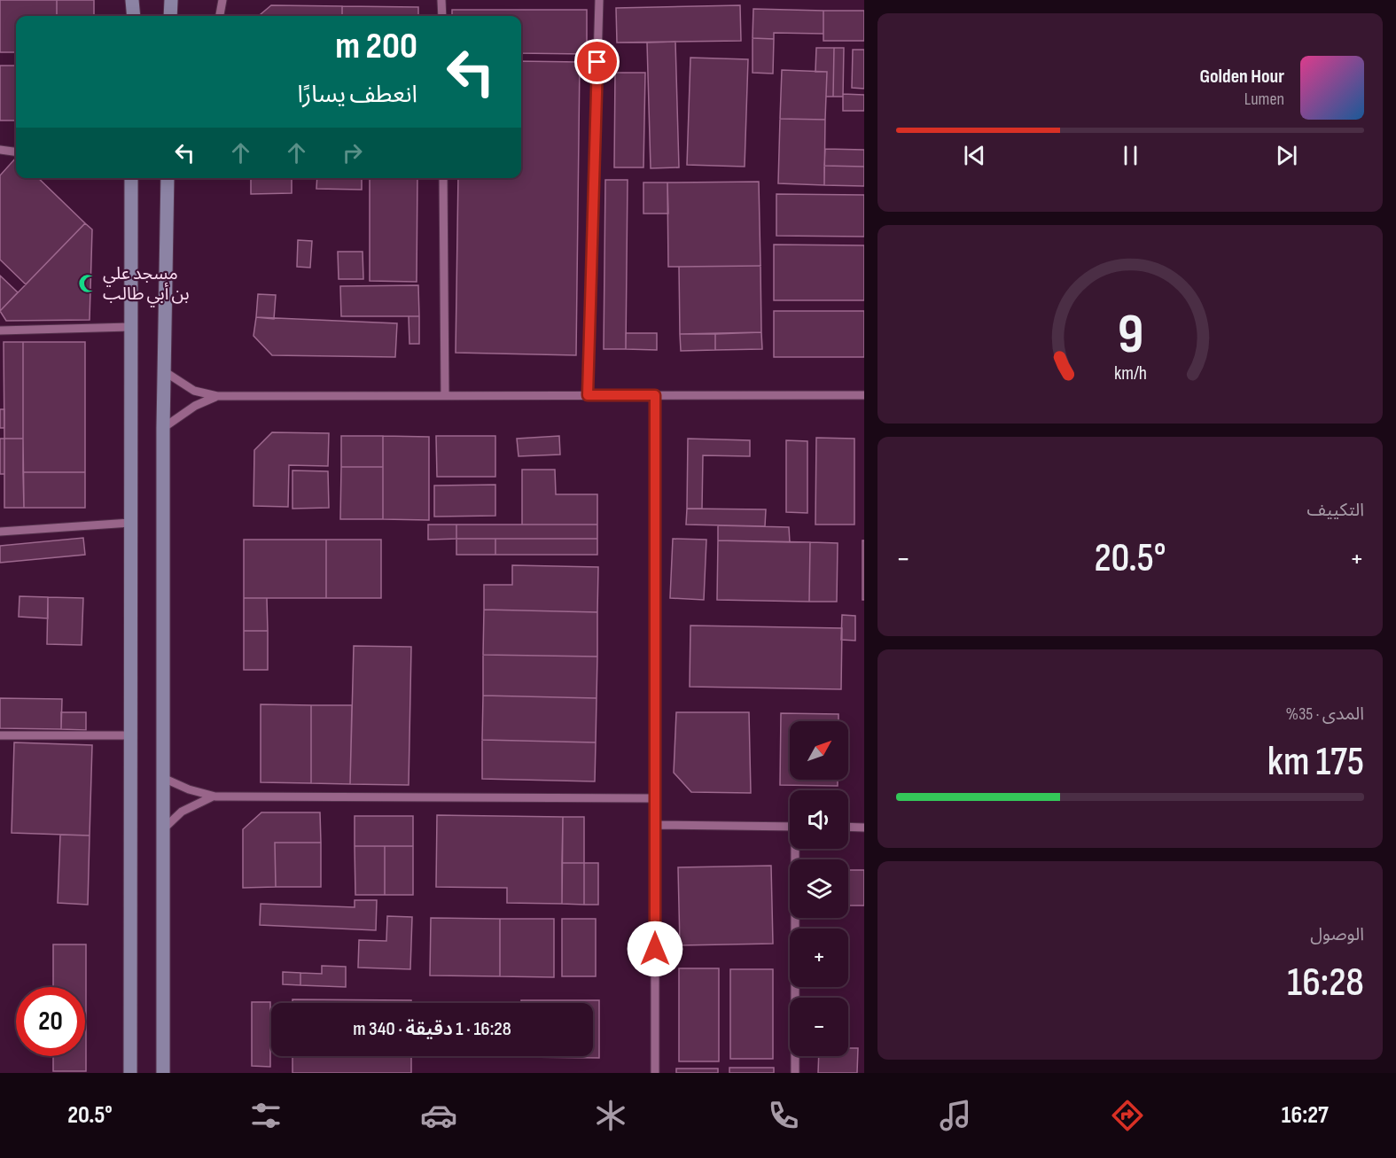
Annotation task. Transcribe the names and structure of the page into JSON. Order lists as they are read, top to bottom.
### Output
{
  "places": {
    "mosque": ["مسجد علي بن أبي طالب"]
  },
  "north": "top right",
  "page": {
    "turn": ["200 m", "انعطف يسارًا"],
    "song": ["Golden Hour", "Lumen"],
    "tile": [
      "التكييف",
      ["المدى · 35%", "175 km"],
      ["الوصول", "16:28"]
    ],
    "heat": ["−", "20.5°", "+"],
    "map_buttons": ["+", "−"],
    "limit": "20",
    "trip": "16:28 · 1 دقيقة · 340 m",
    "tabs": ["16:27", "20.5°"],
    "gauge": ["9", "km/h"]
  }
}
